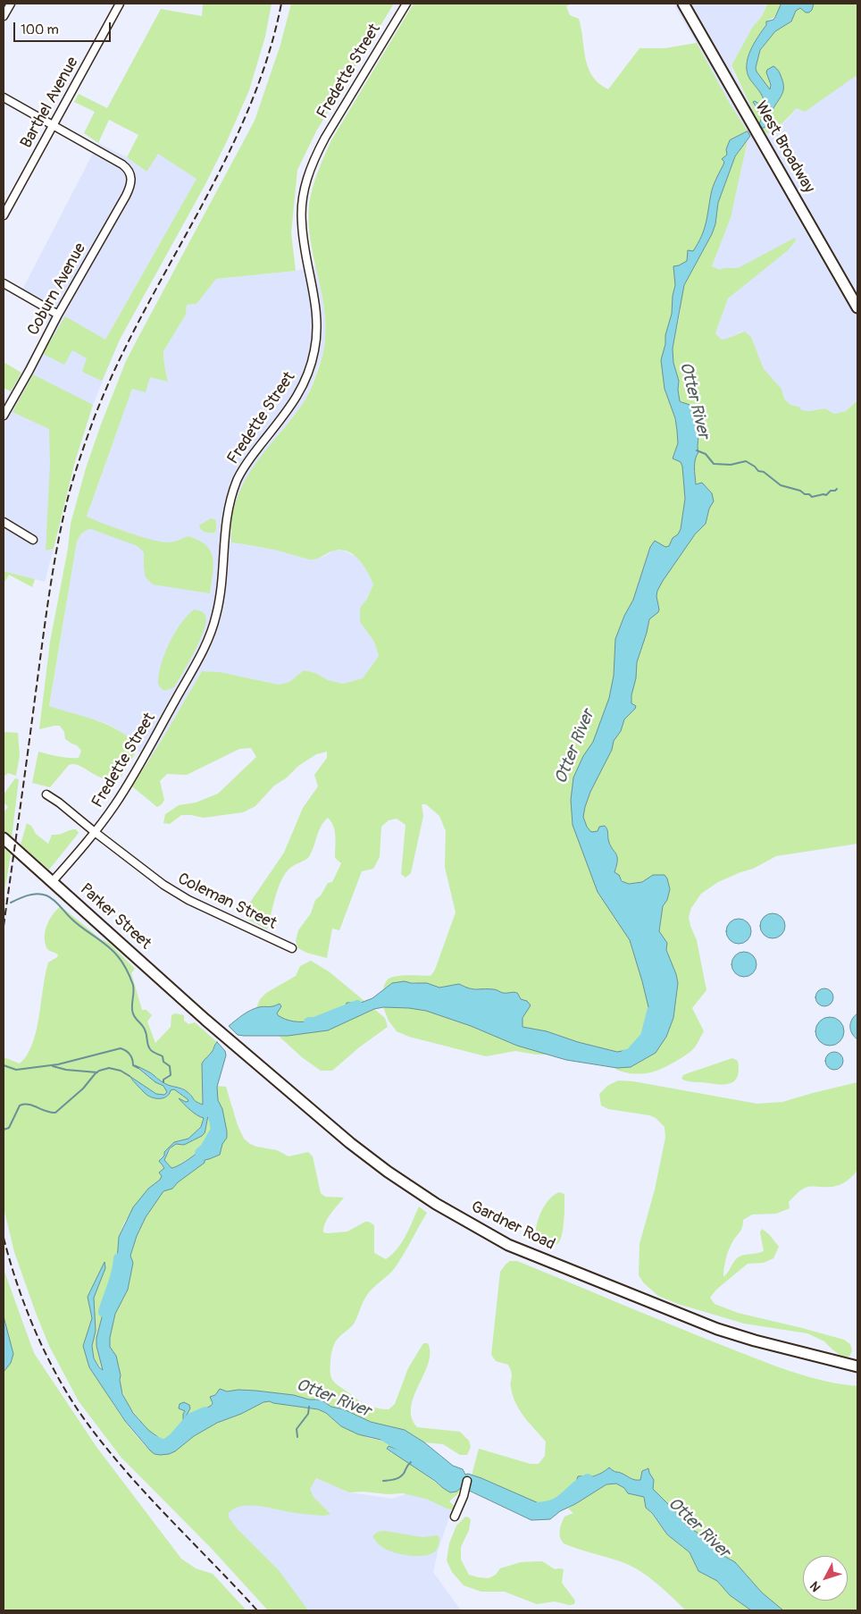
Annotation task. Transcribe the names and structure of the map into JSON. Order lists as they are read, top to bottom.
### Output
{
  "streets": {
    "main road": ["West Broadway", "Parker Street", "Gardner Road"],
    "street": [
      "Fredette Street",
      "Barthel Avenue",
      "Coburn Avenue",
      "Coleman Street"
    ]
  },
  "crossings": [
    ["Fredette Street", "Coleman Street"],
    ["Fredette Street", "Parker Street"],
    ["Barthel Avenue", "Coburn Avenue"],
    ["Parker Street", "Gardner Road"]
  ],
  "water": ["Otter River"],
  "scale_bar": "100 m",
  "north": "bottom left"
}
